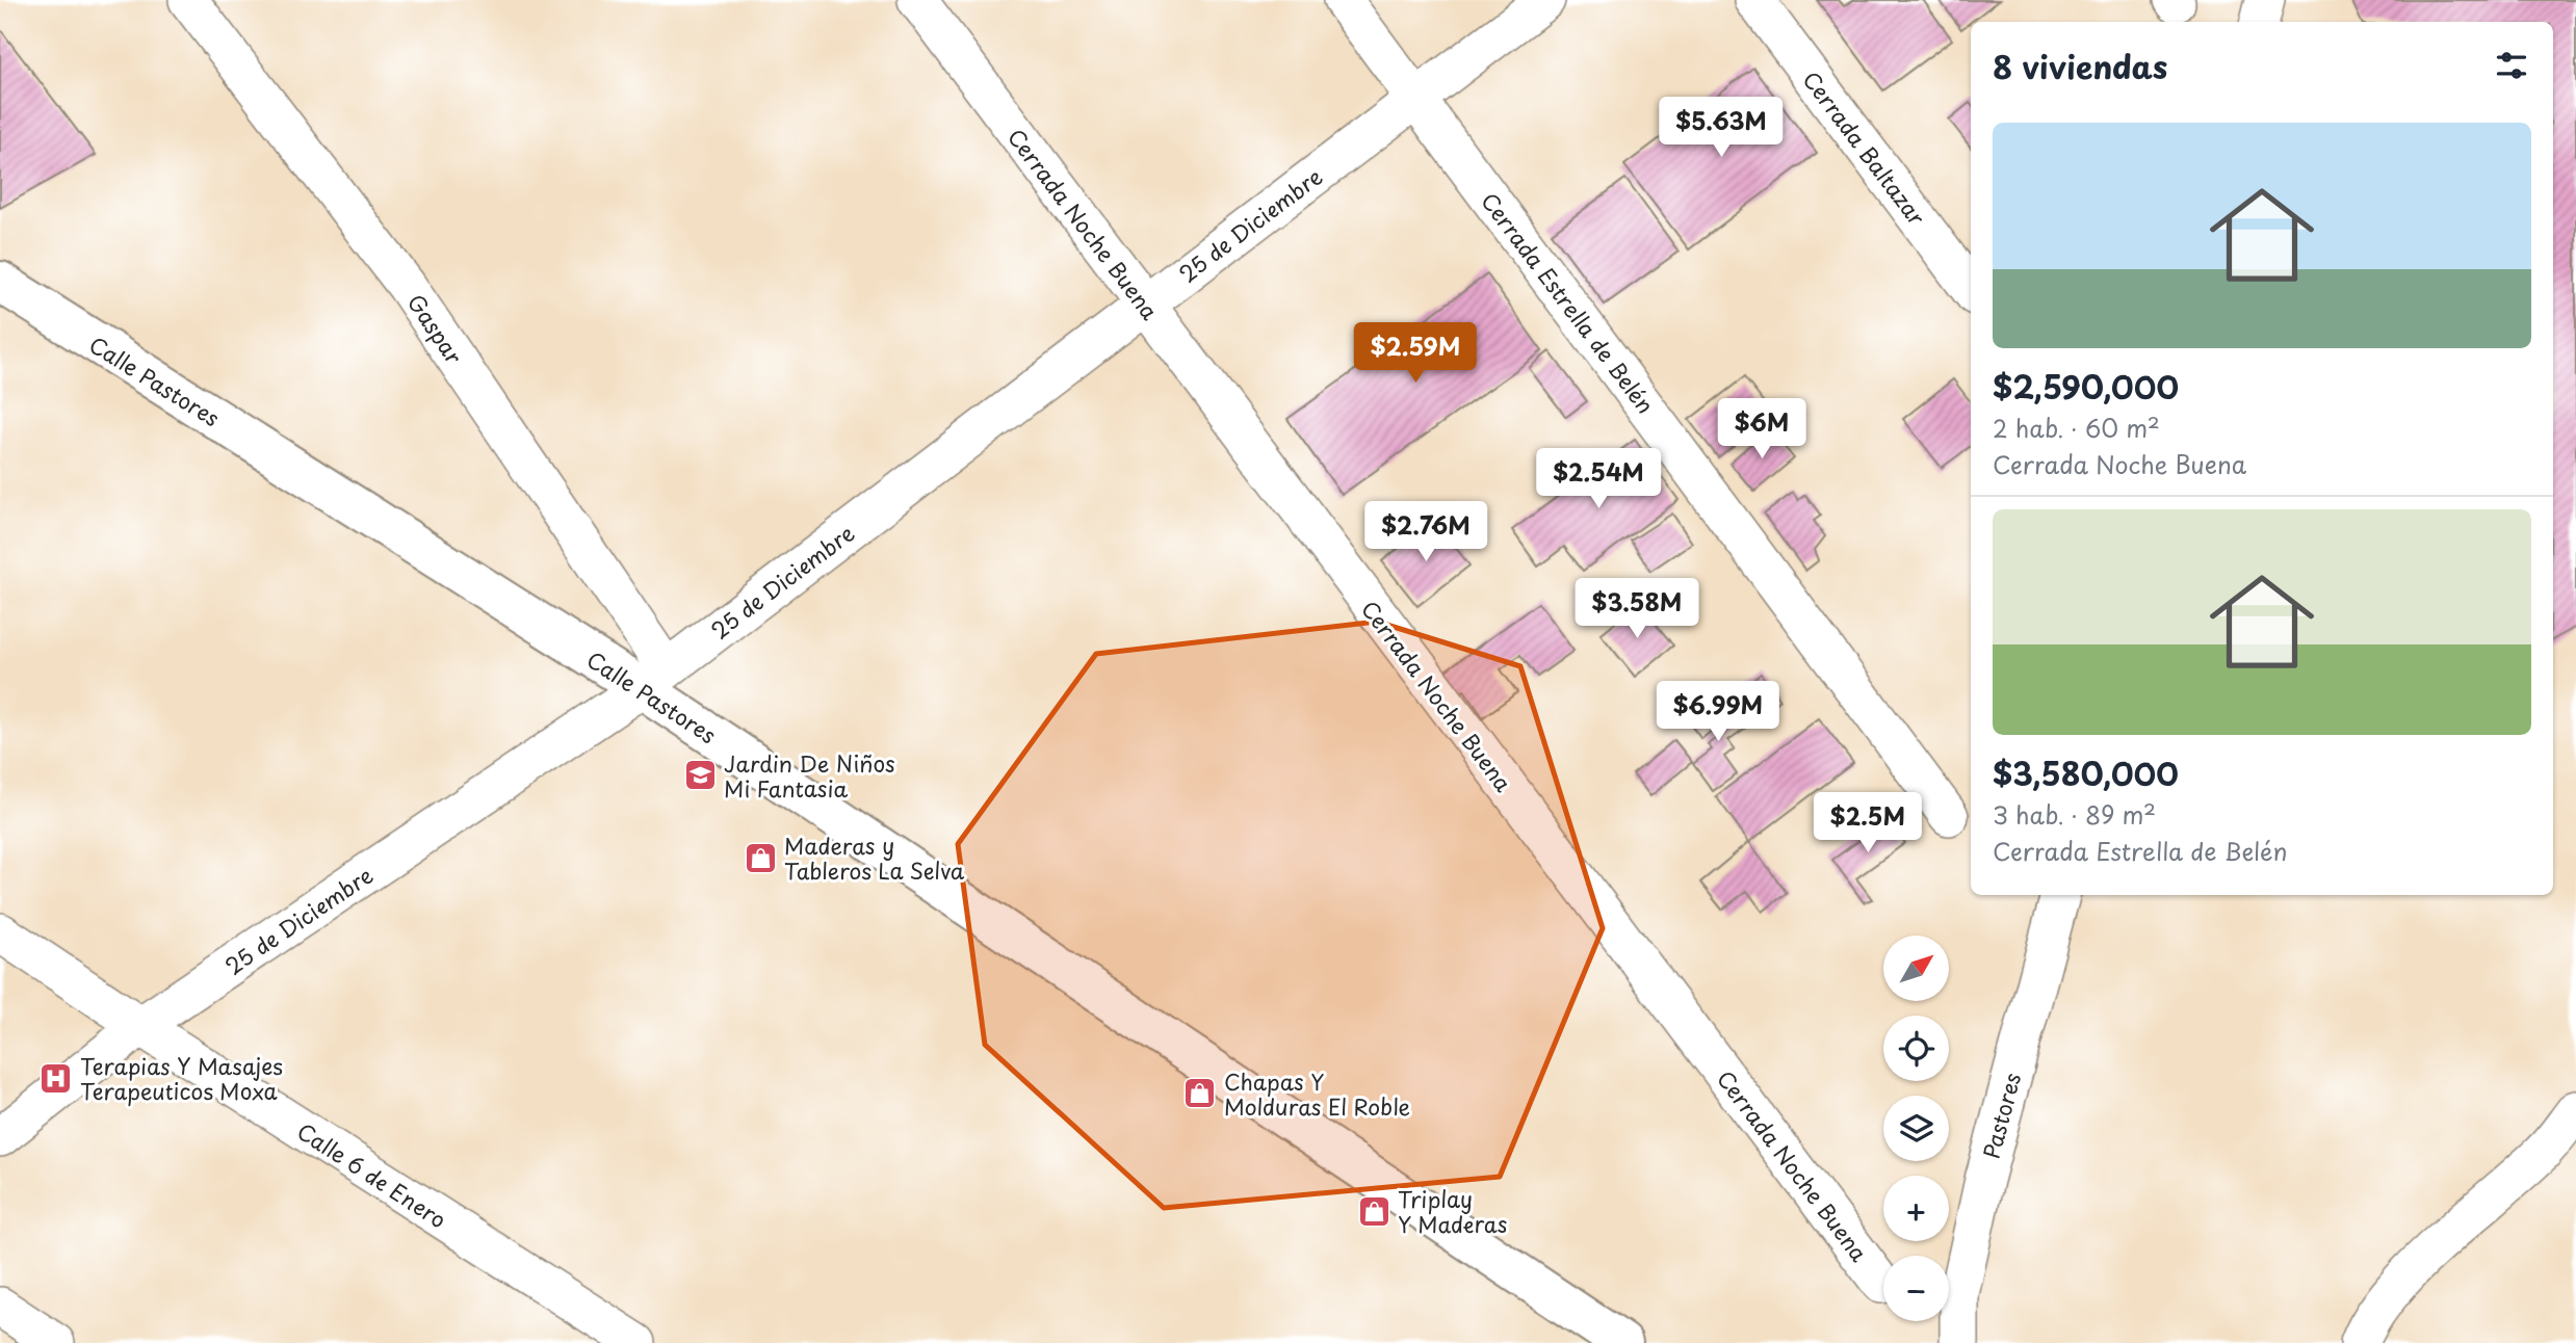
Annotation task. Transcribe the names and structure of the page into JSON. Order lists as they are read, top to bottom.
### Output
{
  "streets": {
    "street": [
      "Cerrada Baltazar",
      "Cerrada Noche Buena",
      "25 de Diciembre",
      "Cerrada Estrella de Belén",
      "Gaspar",
      "Calle Pastores",
      "Pastores",
      "Calle 6 de Enero"
    ]
  },
  "crossings": [
    ["Cerrada Noche Buena", "25 de Diciembre"],
    ["25 de Diciembre", "Cerrada Estrella de Belén"],
    ["25 de Diciembre", "Gaspar"],
    ["25 de Diciembre", "Calle Pastores"],
    ["25 de Diciembre", "Calle 6 de Enero"],
    ["Gaspar", "Calle Pastores"]
  ],
  "places": {
    "school or university": ["Jardin De Niños Mi Fantasia"],
    "shop": ["Maderas y Tableros La Selva", "Chapas Y Molduras El Roble", "Triplay Y Maderas"],
    "hospital": ["Terapias Y Masajes Terapeuticos Moxa"]
  },
  "north": "top right",
  "page": {
    "heading": "8 viviendas",
    "price": [
      "$5.63M",
      "$2.59M",
      "$6M",
      "$2.54M",
      "$2.76M",
      "$3.58M",
      "$6.99M",
      "$2.5M"
    ],
    "list": [
      {
        "name": "$2,590,000",
        "note": "2 hab. · 60 m² · Cerrada Noche Buena"
      },
      {
        "name": "$3,580,000",
        "note": "3 hab. · 89 m² · Cerrada Estrella de Belén"
      }
    ],
    "map_buttons": ["+", "−"]
  }
}
